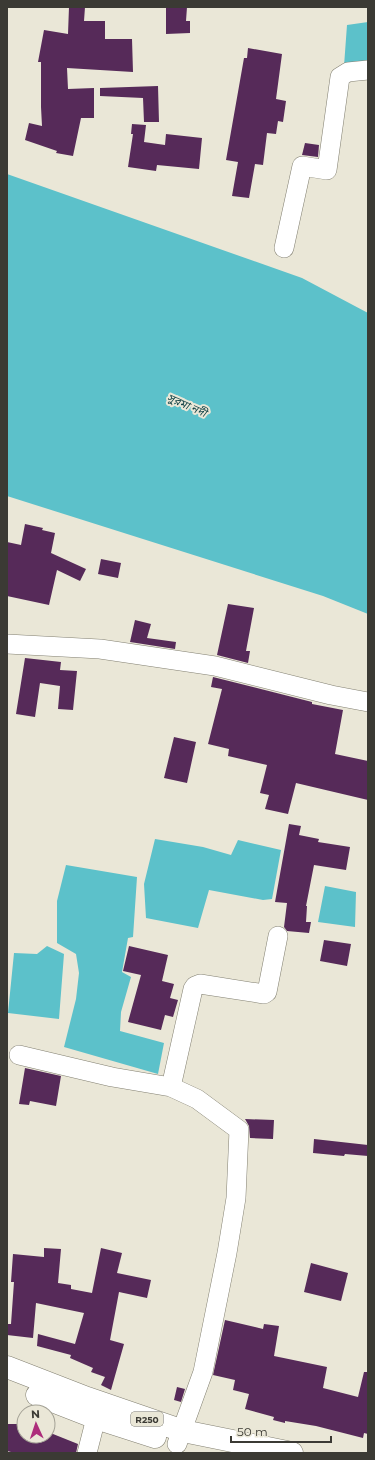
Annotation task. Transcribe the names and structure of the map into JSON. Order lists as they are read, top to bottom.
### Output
{
  "streets": {
    "main road": ["R250"]
  },
  "water": ["সুরমা নদী"],
  "scale_bar": "50 m",
  "north": "top"
}
